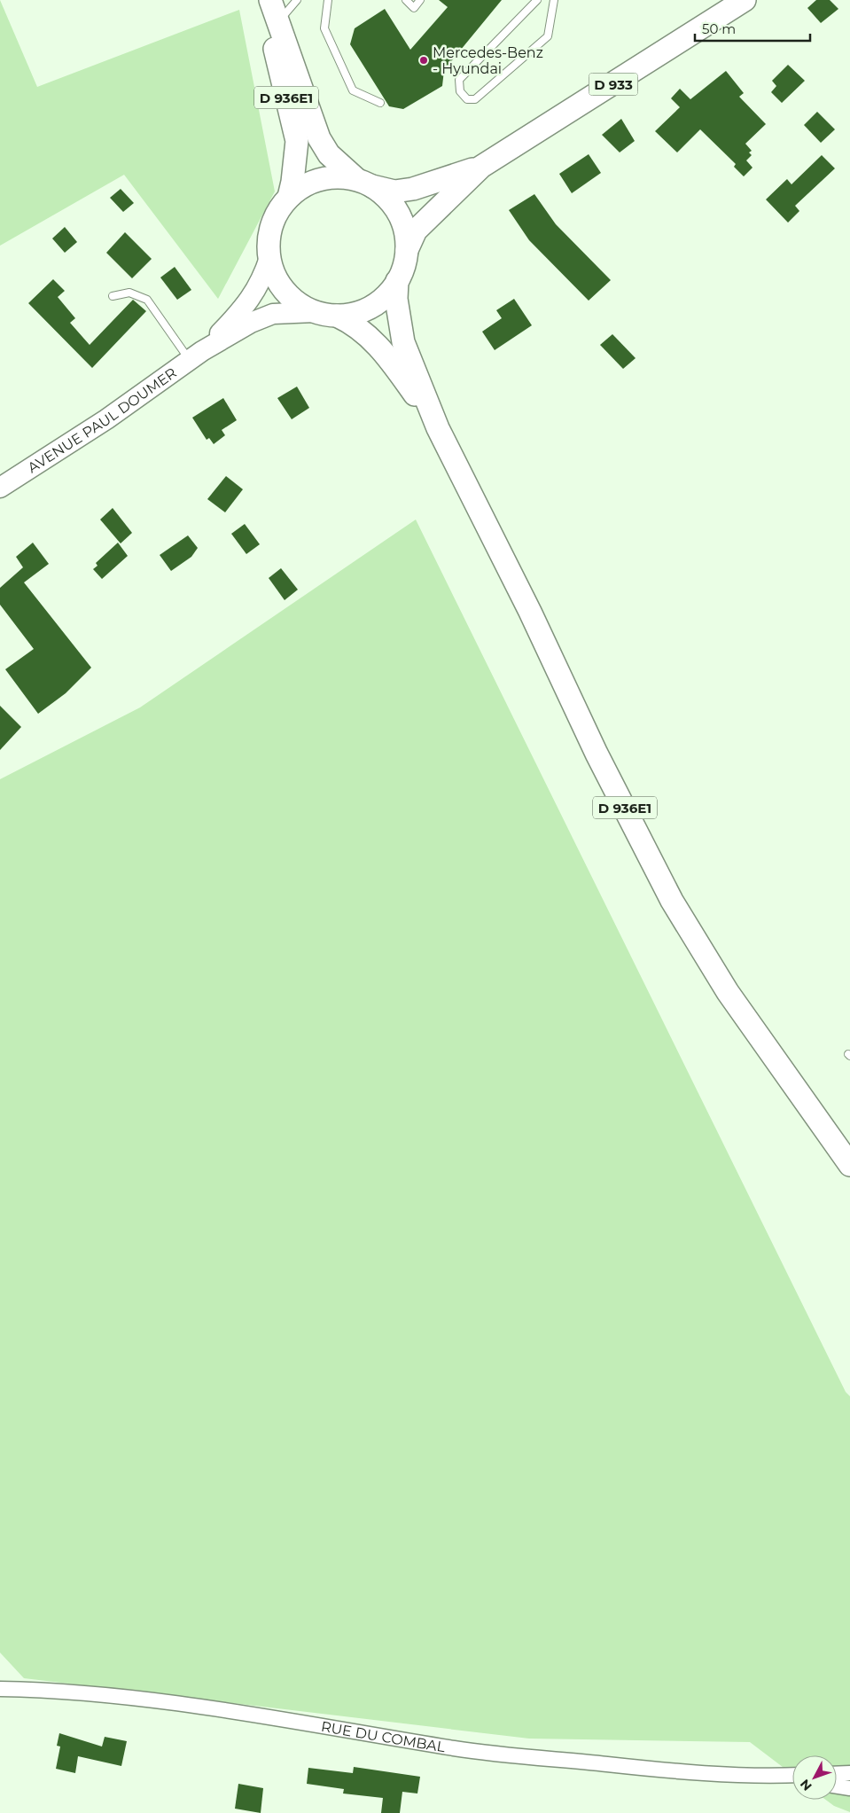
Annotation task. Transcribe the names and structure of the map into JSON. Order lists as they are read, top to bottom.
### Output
{
  "streets": {
    "main road": ["D 933", "D 936E1", "AVENUE PAUL DOUMER"],
    "street": ["RUE DU COMBAL"]
  },
  "crossings": [
    ["D 933", "D 936E1"]
  ],
  "places": ["Mercedes-Benz - Hyundai"],
  "scale_bar": "50 m",
  "north": "bottom left"
}
